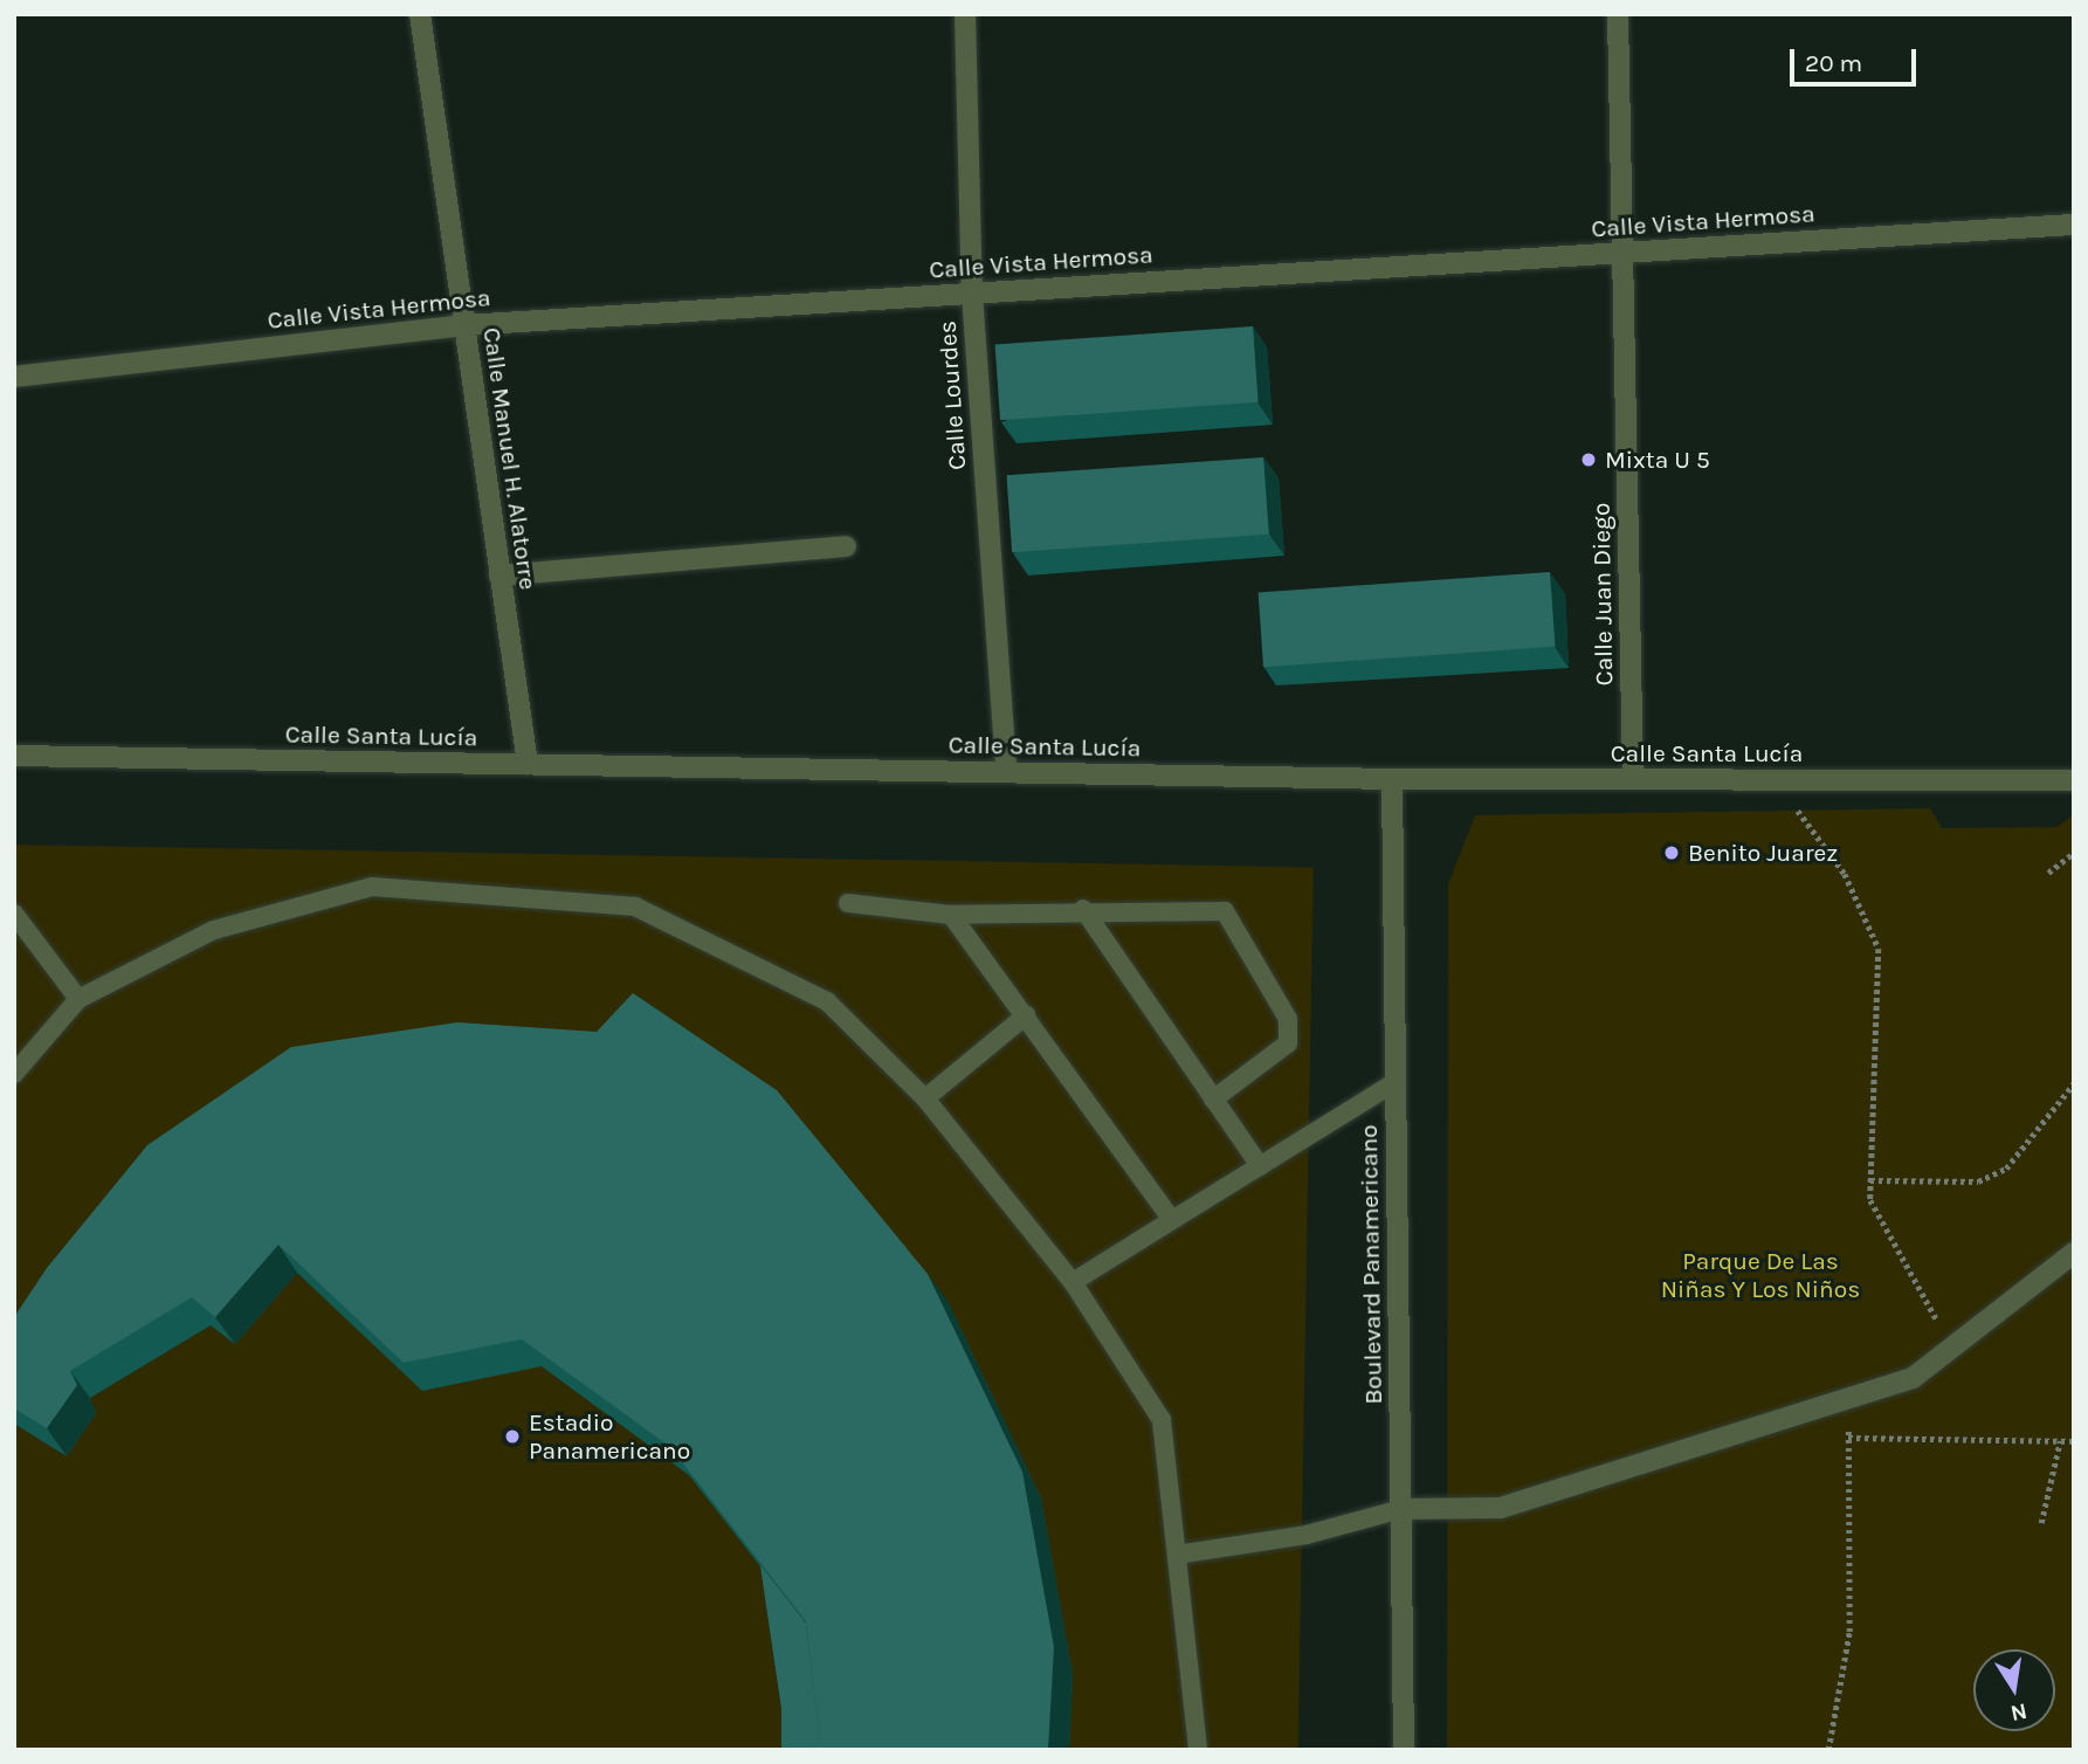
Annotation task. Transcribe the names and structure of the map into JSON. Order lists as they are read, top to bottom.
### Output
{
  "streets": {
    "street": [
      "Calle Vista Hermosa",
      "Calle Lourdes",
      "Calle Manuel H. Alatorre",
      "Calle Juan Diego",
      "Calle Santa Lucía",
      "Boulevard Panamericano"
    ]
  },
  "crossings": [
    ["Calle Vista Hermosa", "Calle Lourdes"],
    ["Calle Vista Hermosa", "Calle Manuel H. Alatorre"],
    ["Calle Vista Hermosa", "Calle Juan Diego"],
    ["Calle Lourdes", "Calle Santa Lucía"],
    ["Calle Manuel H. Alatorre", "Calle Santa Lucía"],
    ["Calle Juan Diego", "Calle Santa Lucía"],
    ["Calle Santa Lucía", "Boulevard Panamericano"]
  ],
  "parks": ["Parque De Las Niñas Y Los Niños"],
  "places": ["Mixta U 5", "Benito Juarez", "Estadio Panamericano"],
  "scale_bar": "20 m",
  "north": "bottom"
}
